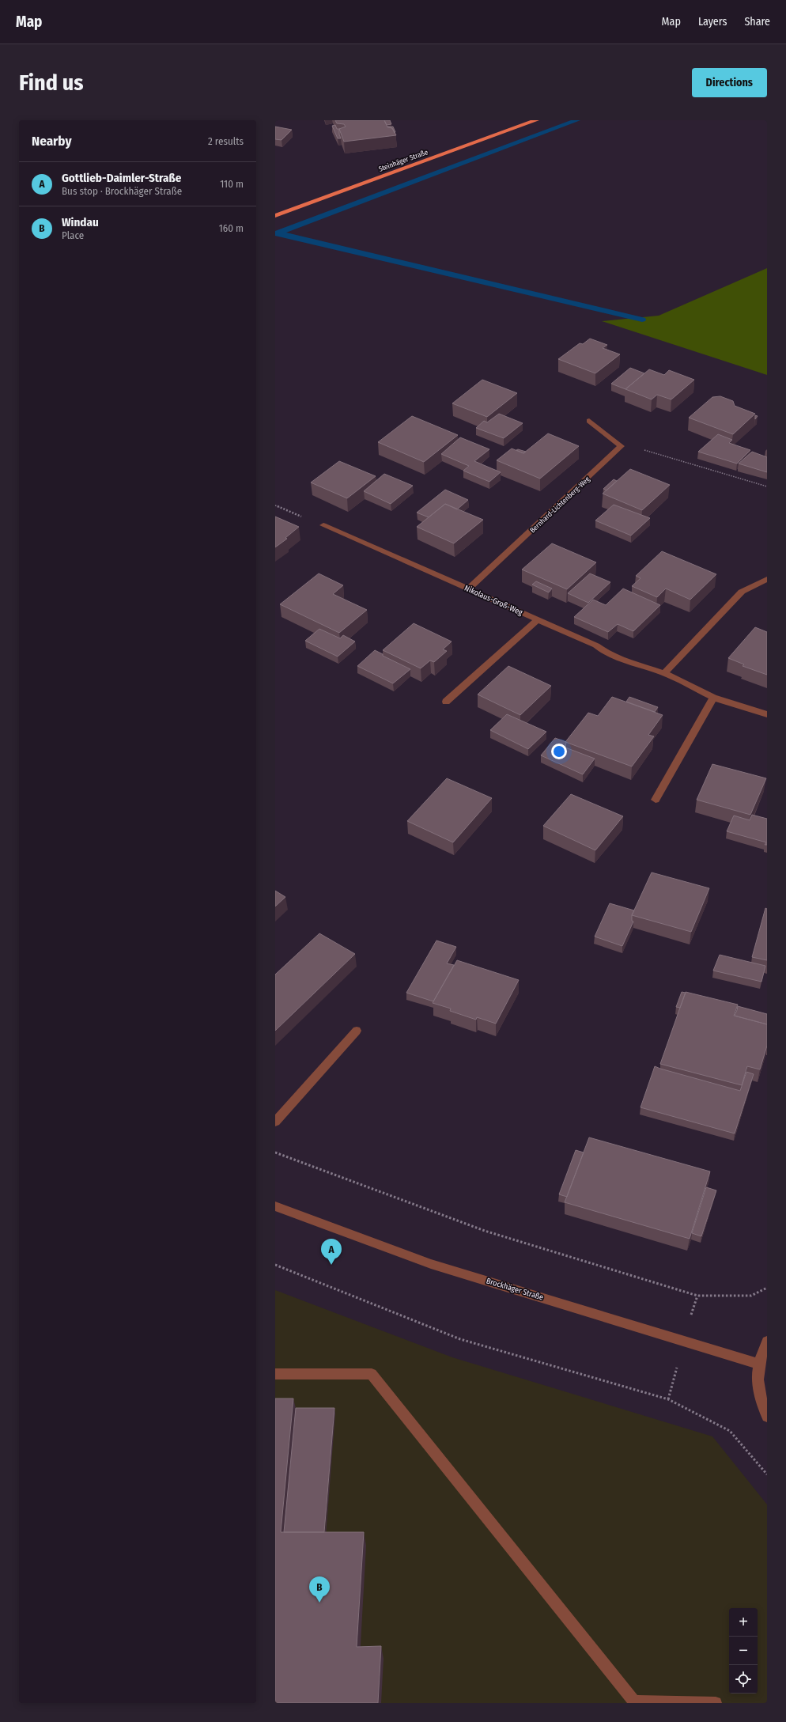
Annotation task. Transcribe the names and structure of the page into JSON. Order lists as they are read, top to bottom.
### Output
{
  "streets": {
    "main road": ["Steinhäger Straße"],
    "street": ["Bernhard-Lichtenberg-Weg", "Nikolaus-Groß-Weg", "Brockhäger Straße"]
  },
  "crossings": [
    ["Bernhard-Lichtenberg-Weg", "Nikolaus-Groß-Weg"]
  ],
  "page": {
    "header": "Map",
    "nav": ["Map", "Layers", "Share"],
    "buttons": "Directions",
    "title": "Find us",
    "heading": ["Nearby", "2 results"],
    "list": [
      {
        "mark": "A",
        "name": "Gottlieb-Daimler-Straße",
        "note": "Bus stop · Brockhäger Straße",
        "value": "110 m"
      },
      {
        "mark": "B",
        "name": "Windau",
        "note": "Place",
        "value": "160 m"
      }
    ],
    "pins": ["A", "B"],
    "map_buttons": ["+", "−"]
  }
}
